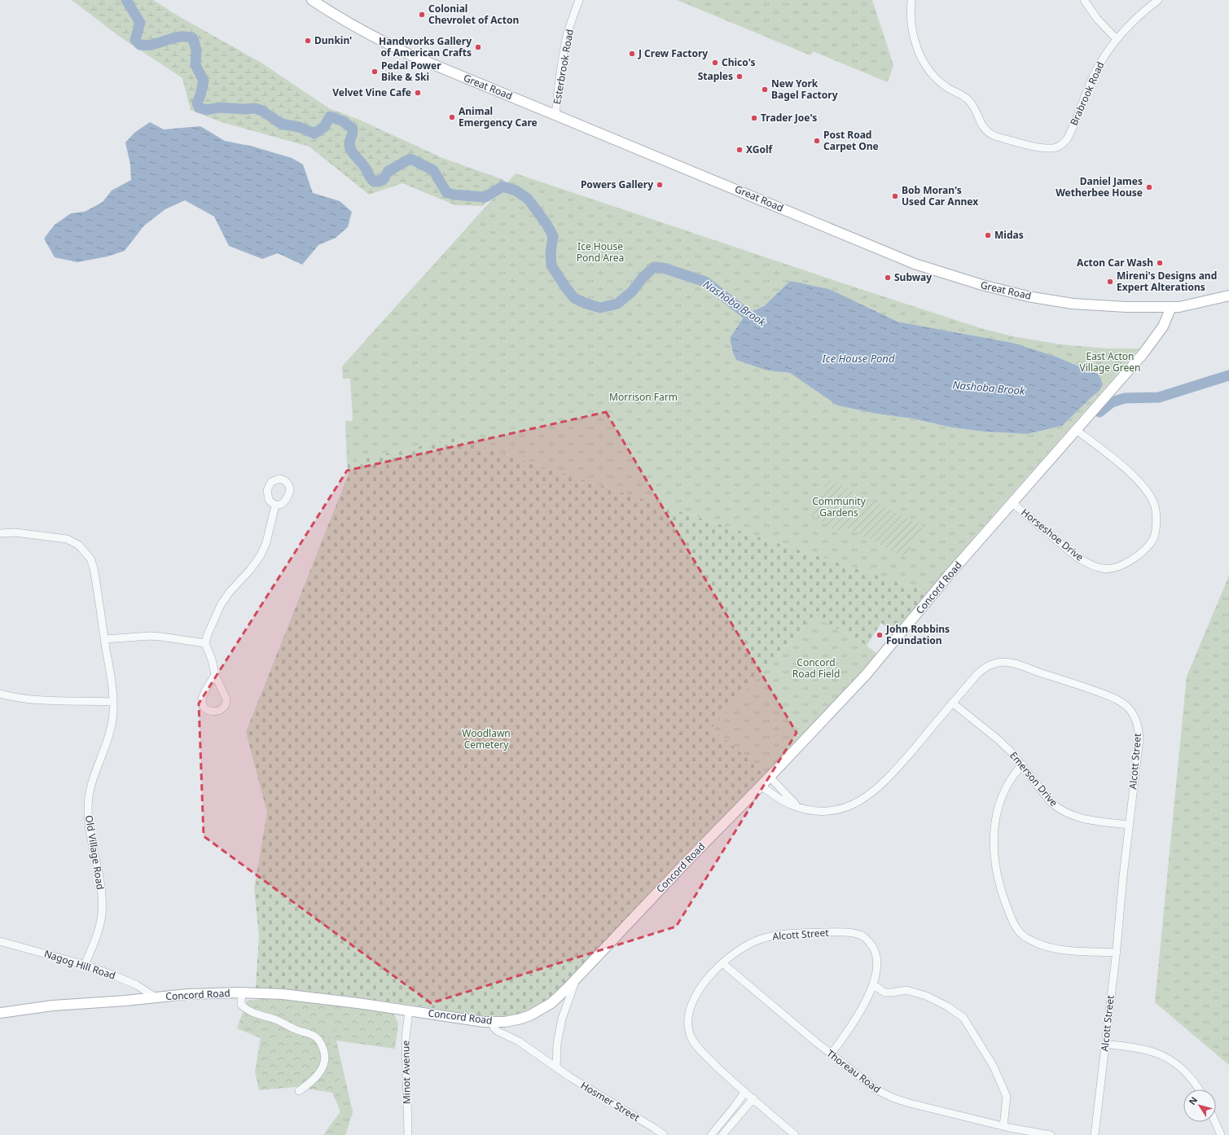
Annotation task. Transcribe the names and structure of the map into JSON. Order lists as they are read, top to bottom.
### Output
{
  "streets": {
    "street": [
      "Esterbrook Road",
      "Great Road",
      "Brabrook Road",
      "Horseshoe Drive",
      "Concord Road",
      "Alcott Street",
      "Emerson Drive",
      "Old Village Road",
      "Nagog Hill Road",
      "Thoreau Road",
      "Minot Avenue",
      "Hosmer Street"
    ]
  },
  "crossings": [
    ["Esterbrook Road", "Great Road"],
    ["Great Road", "Concord Road"],
    ["Horseshoe Drive", "Concord Road"],
    ["Concord Road", "Alcott Street"],
    ["Concord Road", "Nagog Hill Road"],
    ["Concord Road", "Minot Avenue"],
    ["Concord Road", "Hosmer Street"],
    ["Alcott Street", "Emerson Drive"],
    ["Alcott Street", "Thoreau Road"],
    ["Old Village Road", "Nagog Hill Road"]
  ],
  "water": ["Nashoba Brook", "Ice House Pond"],
  "parks": [
    "Ice House Pond Area",
    "East Acton Village Green",
    "Morrison Farm",
    "Community Gardens",
    "Concord Road Field",
    "Woodlawn Cemetery"
  ],
  "places": [
    "Colonial Chevrolet of Acton",
    "Dunkin'",
    "Handworks Gallery of American Crafts",
    "J Crew Factory",
    "Chico's",
    "Pedal Power Bike & Ski",
    "Staples",
    "New York Bagel Factory",
    "Velvet Vine Cafe",
    "Animal Emergency Care",
    "Trader Joe's",
    "Post Road Carpet One",
    "XGolf",
    "Powers Gallery",
    "Daniel James Wetherbee House",
    "Bob Moran's Used Car Annex",
    "Midas",
    "Acton Car Wash",
    "Subway",
    "Mireni's Designs and Expert Alterations",
    "John Robbins Foundation"
  ],
  "north": "top left"
}
